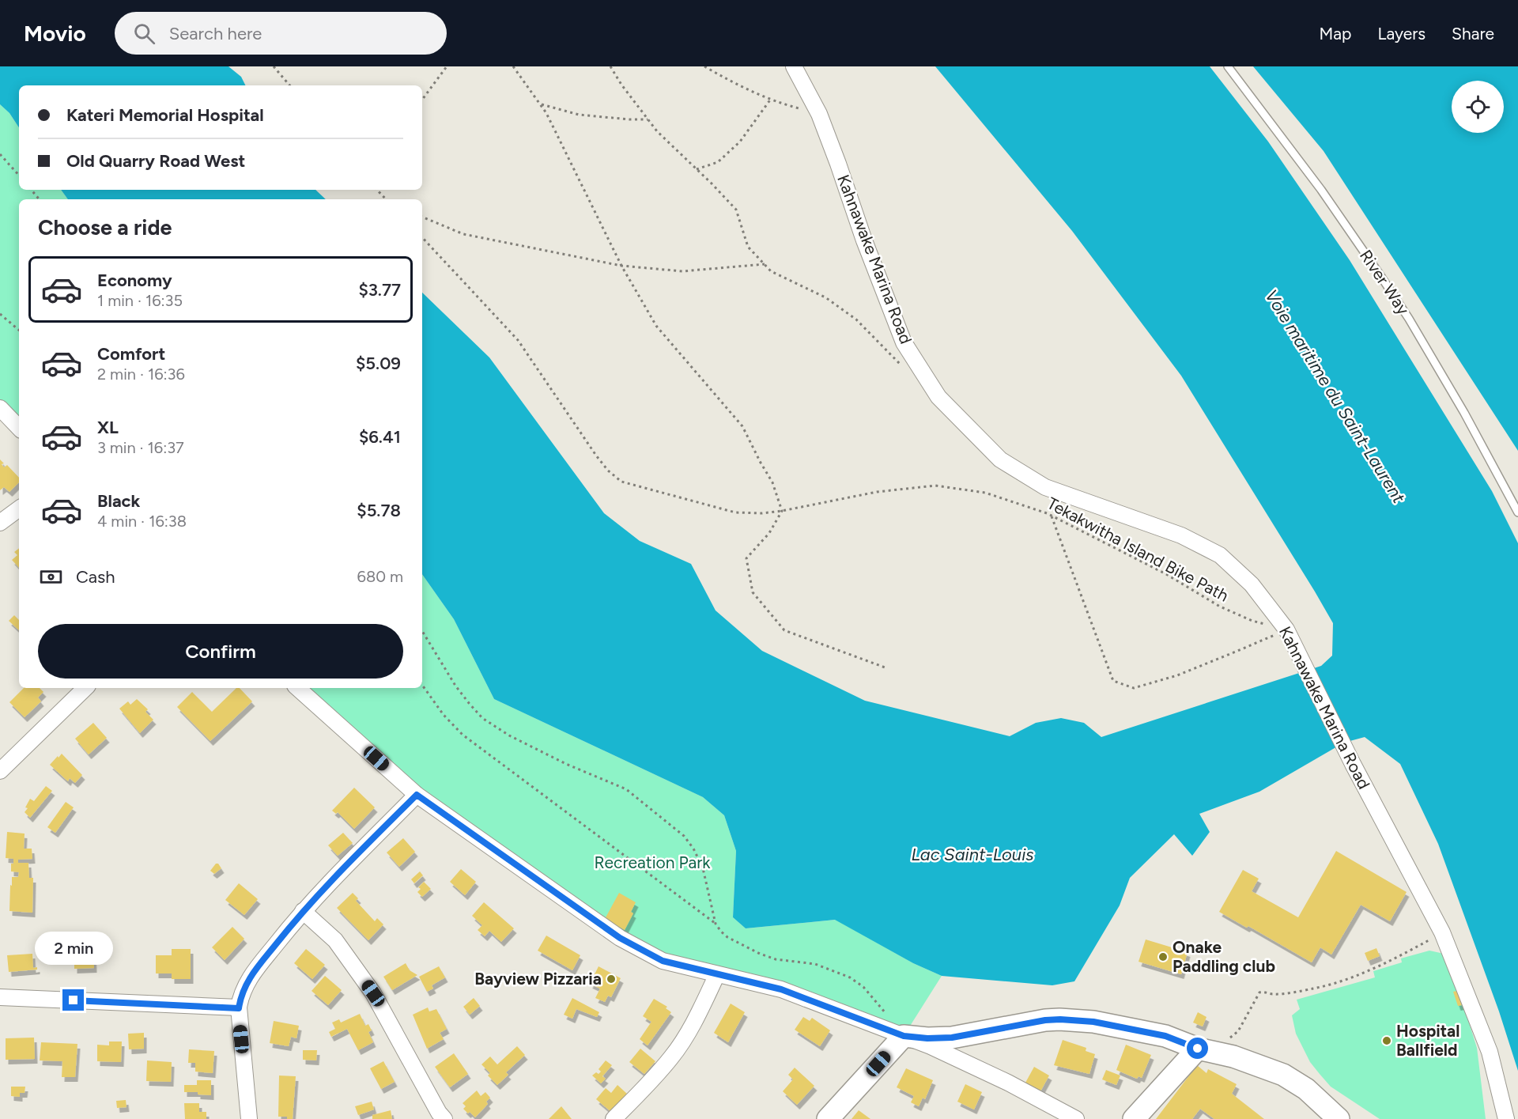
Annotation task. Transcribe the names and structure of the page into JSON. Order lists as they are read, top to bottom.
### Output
{
  "streets": {
    "street": ["Kahnawake Marina Road"],
    "lane": ["River Way"],
    "path": ["Tekakwitha Island Bike Path"]
  },
  "crossings": [
    ["Kahnawake Marina Road", "Tekakwitha Island Bike Path"]
  ],
  "water": ["Voie maritime du Saint-Laurent", "Lac Saint-Louis"],
  "parks": ["Recreation Park"],
  "places": ["Onake Paddling club", "Bayview Pizzaria", "Hospital Ballfield"],
  "page": {
    "header": "Movio",
    "search": "Search here",
    "nav": ["Map", "Layers", "Share"],
    "banner": ["Kateri Memorial Hospital", "Old Quarry Road West"],
    "heading": "Choose a ride",
    "list": [
      {
        "name": "Economy",
        "note": "1 min · 16:35",
        "value": "$3.77"
      },
      {
        "name": "Comfort",
        "note": "2 min · 16:36",
        "value": "$5.09"
      },
      {
        "name": "XL",
        "note": "3 min · 16:37",
        "value": "$6.41"
      },
      {
        "name": "Black",
        "note": "4 min · 16:38",
        "value": "$5.78"
      }
    ],
    "pay": ["Cash", "680 m"],
    "buttons": "Confirm",
    "bubble": "2 min"
  }
}
